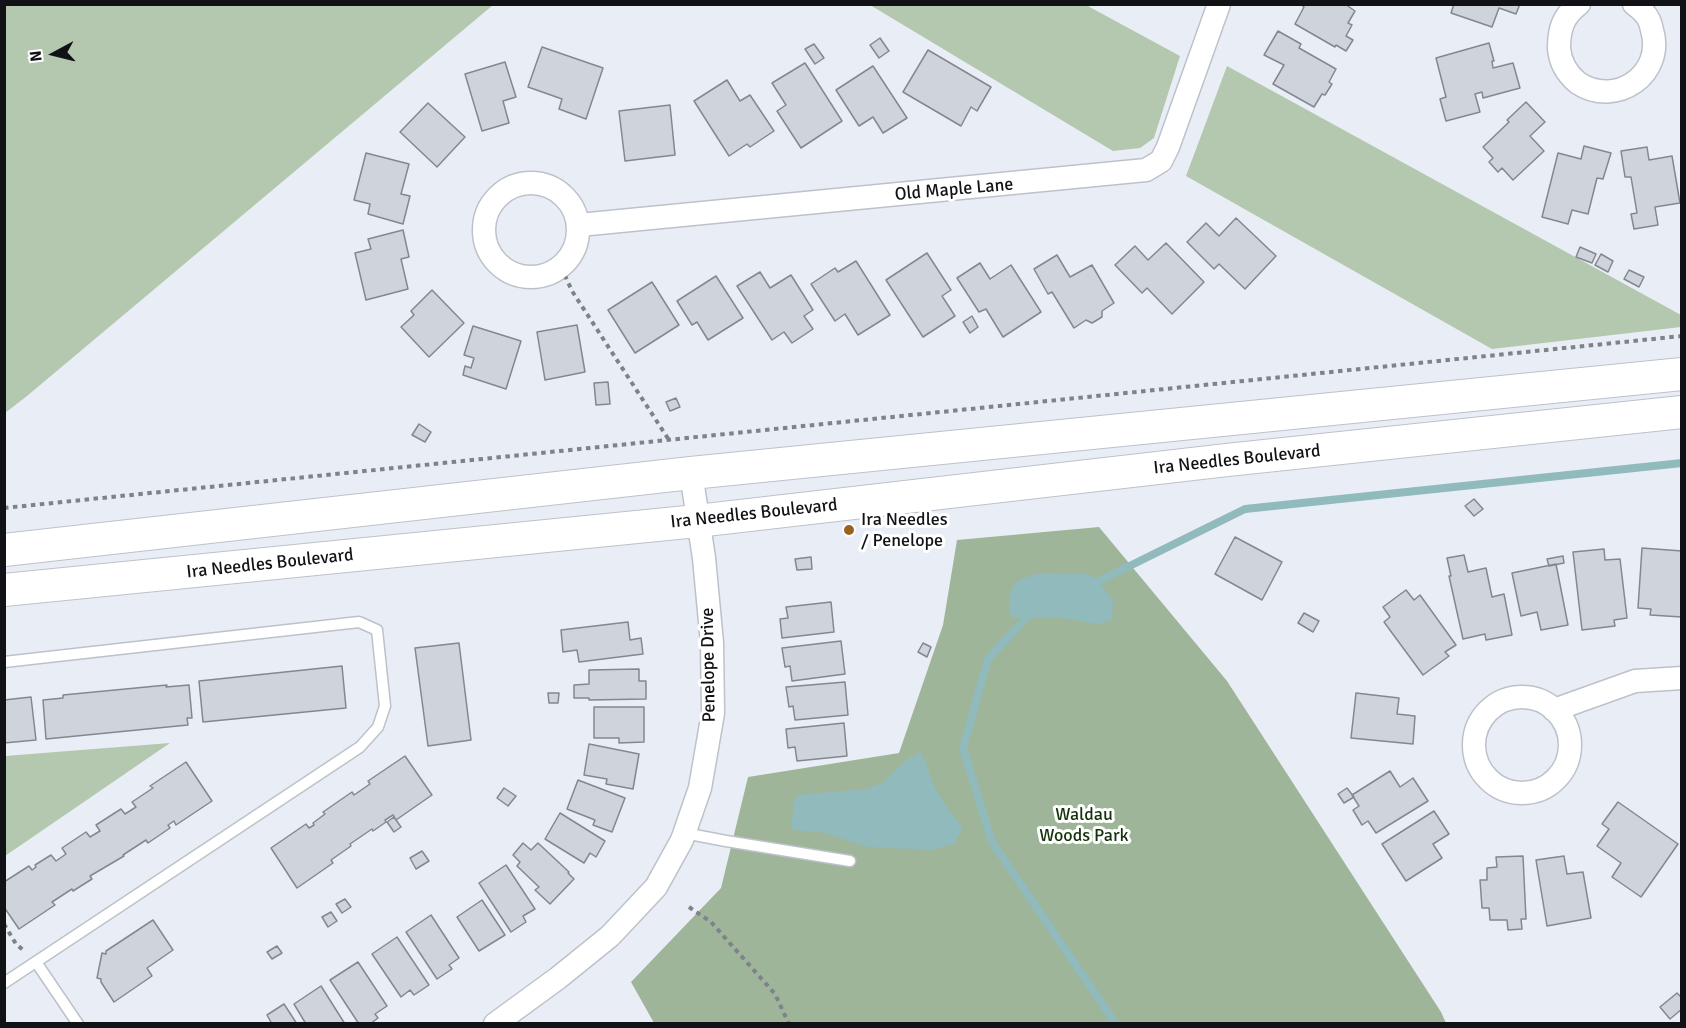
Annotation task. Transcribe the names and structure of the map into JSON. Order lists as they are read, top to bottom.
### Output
{
  "streets": {
    "main road": ["Ira Needles Boulevard"],
    "street": ["Old Maple Lane", "Penelope Drive"]
  },
  "crossings": [
    ["Ira Needles Boulevard", "Penelope Drive"]
  ],
  "parks": ["Waldau Woods Park"],
  "places": ["Ira Needles / Penelope"],
  "north": "left"
}
